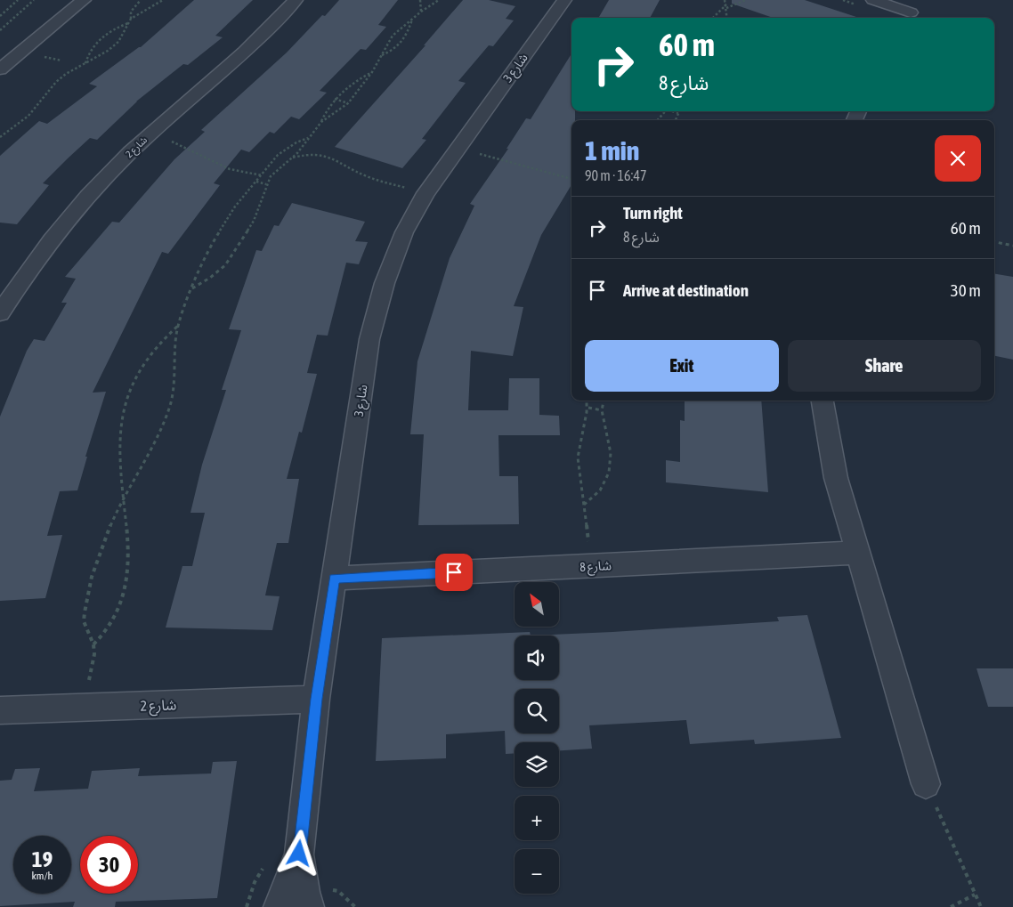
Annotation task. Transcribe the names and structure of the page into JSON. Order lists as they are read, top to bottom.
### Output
{
  "streets": {
    "street": ["شارع 3", "شارع 2", "شارع 8"]
  },
  "crossings": [
    ["شارع 3", "شارع 2"],
    ["شارع 3", "شارع 8"]
  ],
  "north": "top left",
  "page": {
    "turn": ["60 m", "شارع 8"],
    "heading": ["1 min", "90 m · 16:47"],
    "list": [
      {
        "name": "Turn right",
        "note": "شارع 8",
        "value": "60 m"
      },
      {
        "name": "Arrive at destination",
        "value": "30 m"
      }
    ],
    "buttons": ["Exit", "Share"],
    "map_buttons": ["+", "−"],
    "speed": "19 km/h",
    "limit": "30"
  }
}
